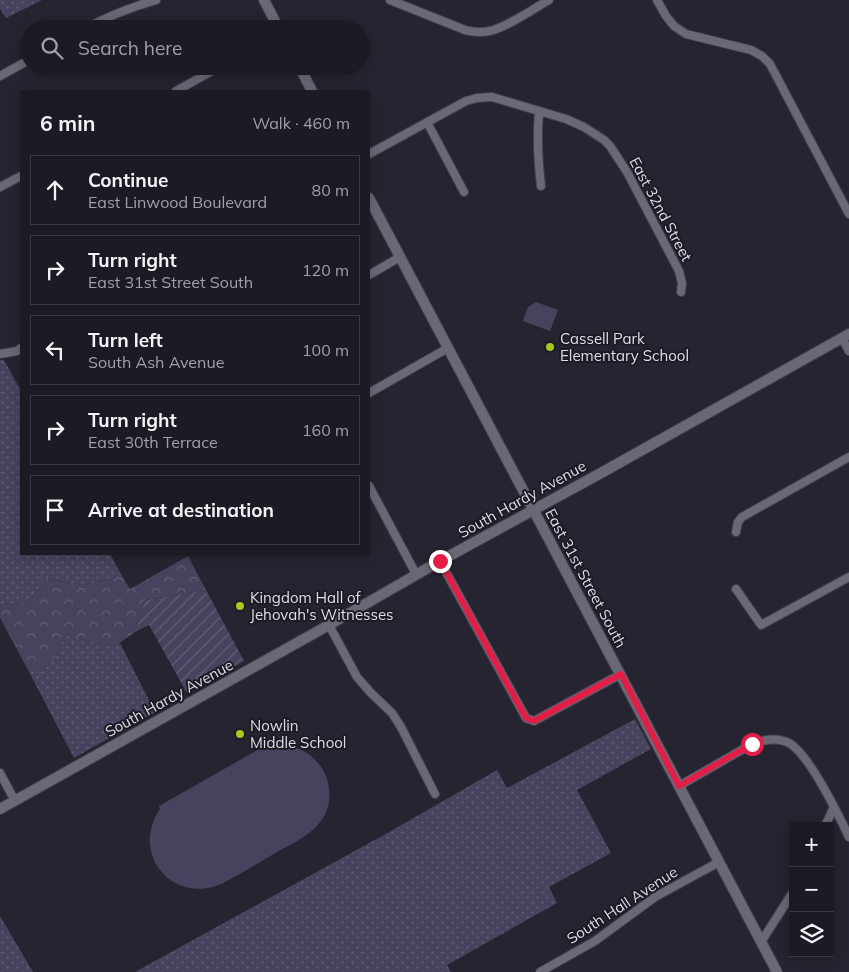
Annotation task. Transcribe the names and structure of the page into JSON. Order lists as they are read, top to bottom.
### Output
{
  "streets": {
    "street": [
      "East 32nd Street",
      "South Hardy Avenue",
      "East 31st Street South",
      "South Hall Avenue"
    ]
  },
  "crossings": [
    ["South Hardy Avenue", "East 31st Street South"],
    ["East 31st Street South", "South Hall Avenue"]
  ],
  "places": ["Cassell Park Elementary School", "Kingdom Hall of Jehovah's Witnesses", "Nowlin Middle School"],
  "page": {
    "search": "Search here",
    "heading": ["6 min", "Walk · 460 m"],
    "list": [
      ["Continue", "East Linwood Boulevard", "80 m"],
      ["Turn right", "East 31st Street South", "120 m"],
      ["Turn left", "South Ash Avenue", "100 m"],
      ["Turn right", "East 30th Terrace", "160 m"],
      "Arrive at destination"
    ],
    "map_buttons": ["+", "−"]
  }
}
